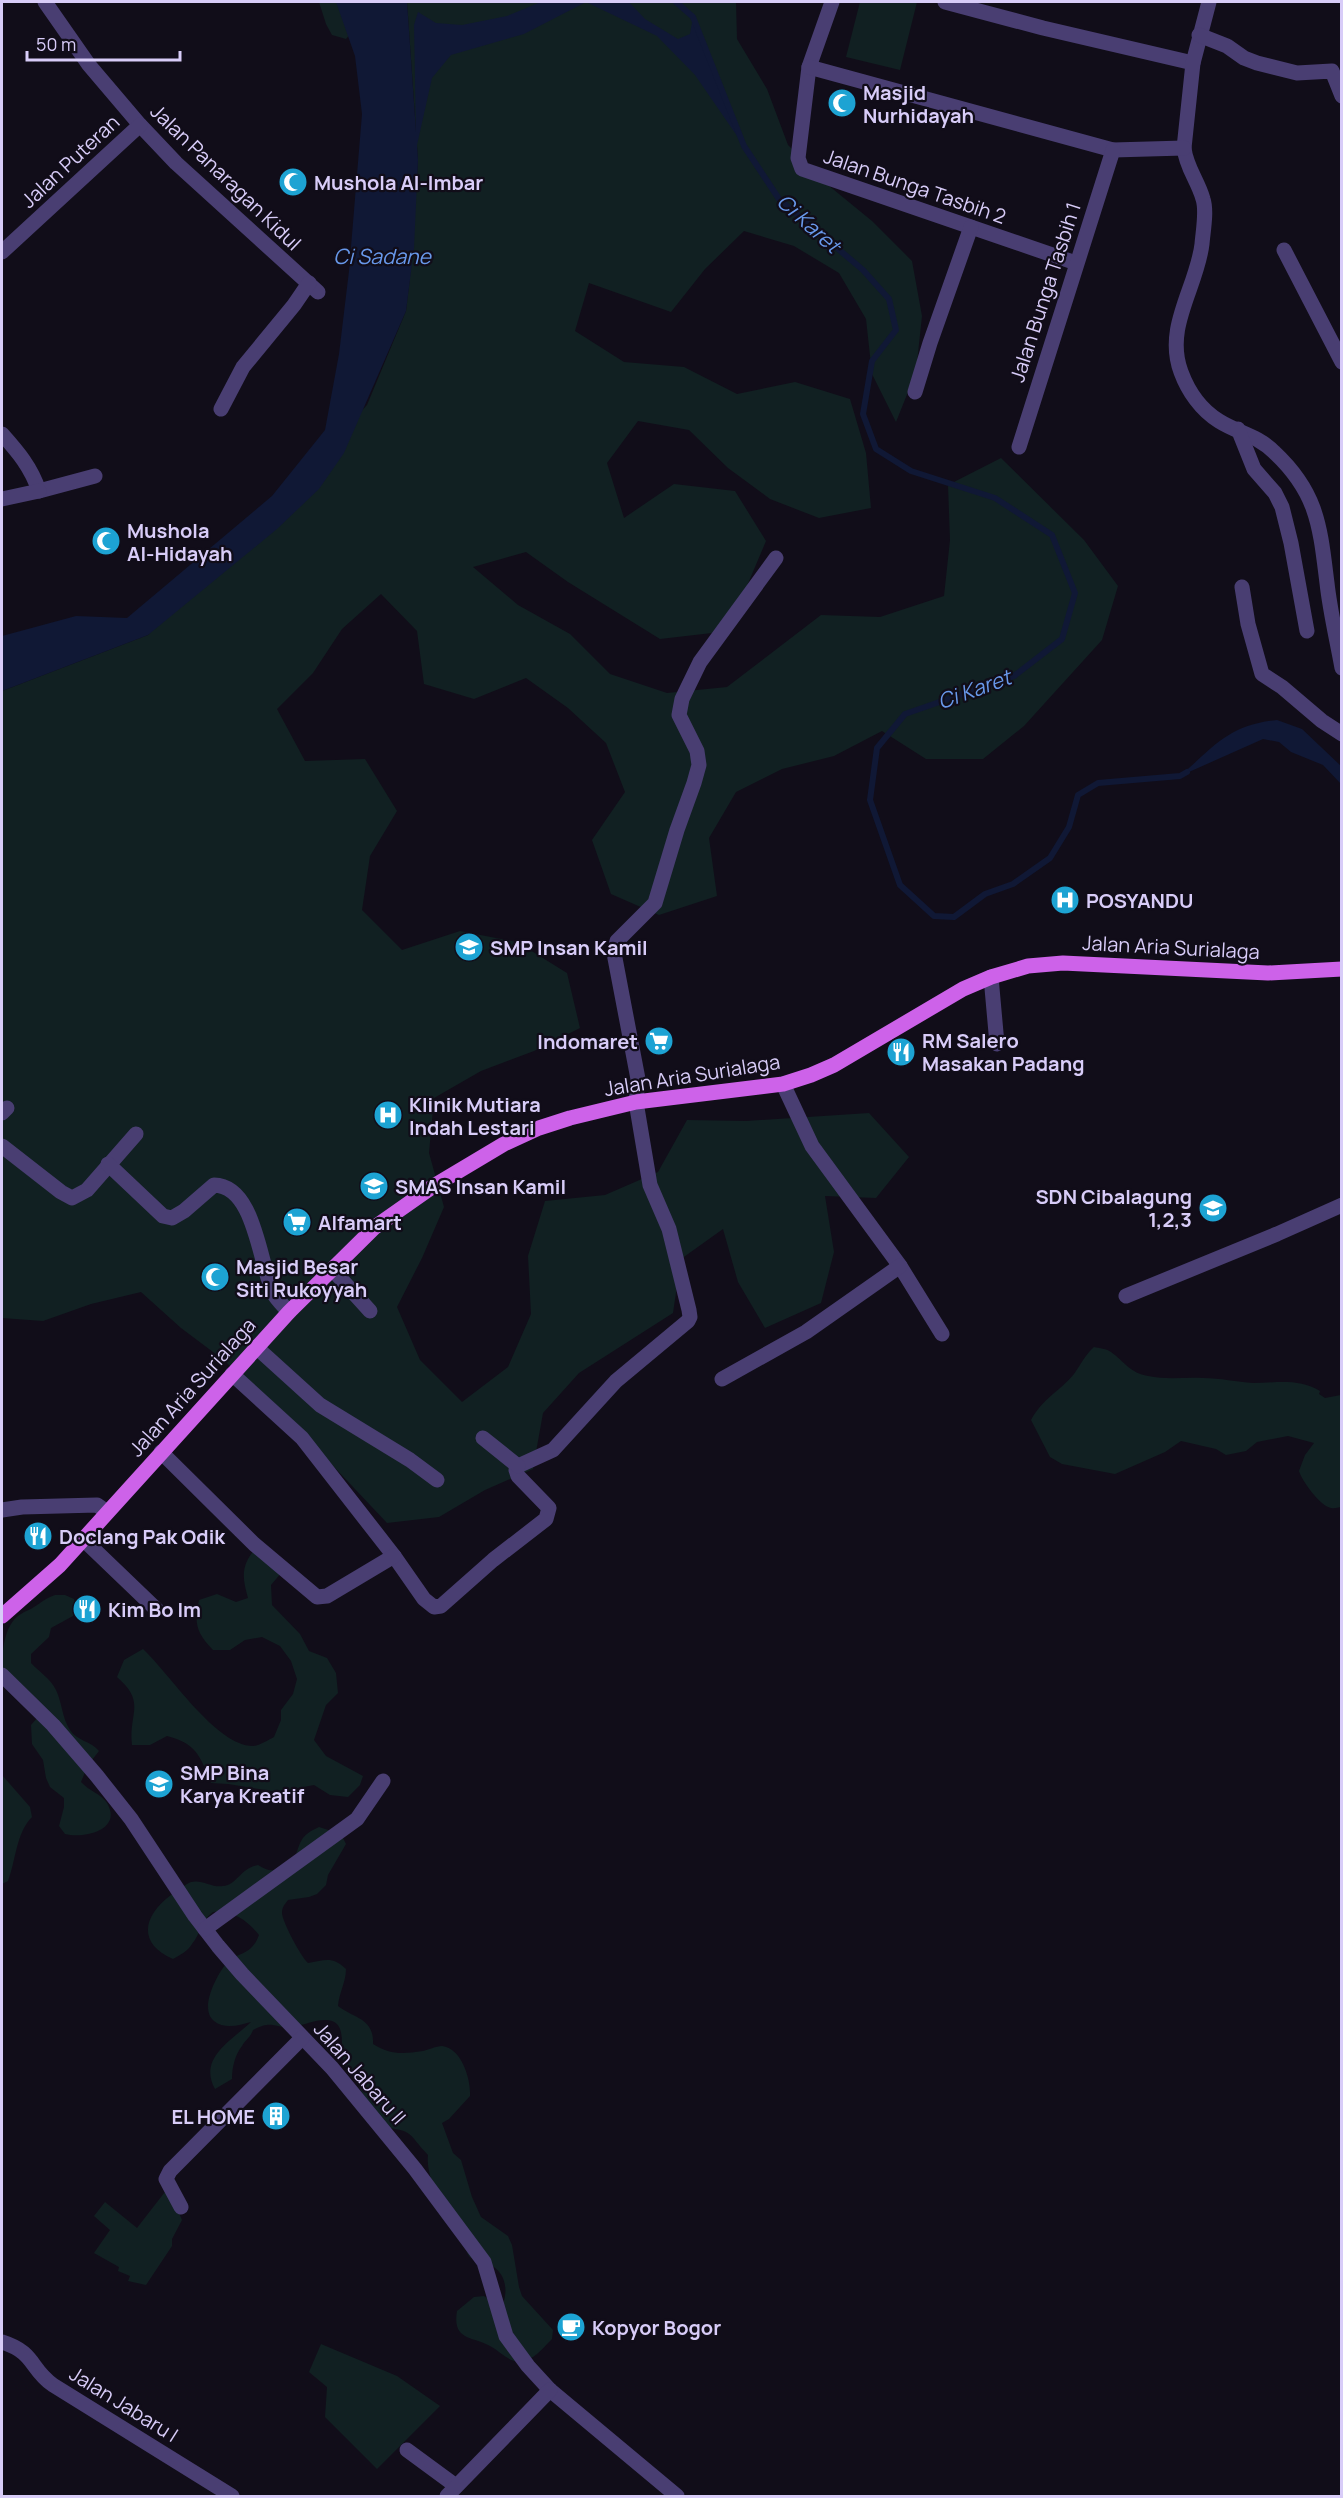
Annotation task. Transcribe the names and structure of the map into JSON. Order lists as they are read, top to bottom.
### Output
{
  "streets": {
    "main road": ["Jalan Aria Surialaga"],
    "street": [
      "Jalan Puteran",
      "Jalan Panaragan Kidul",
      "Jalan Bunga Tasbih 2",
      "Jalan Bunga Tasbih 1",
      "Jalan Jabaru II",
      "Jalan Jabaru I"
    ]
  },
  "crossings": [
    ["Jalan Puteran", "Jalan Panaragan Kidul"],
    ["Jalan Bunga Tasbih 2", "Jalan Bunga Tasbih 1"]
  ],
  "water": ["Ci Karet", "Ci Sadane"],
  "places": {
    "mosque": [
      "Masjid Nurhidayah",
      "Mushola Al-Imbar",
      "Mushola Al-Hidayah",
      "Masjid Besar Siti Rukoyyah"
    ],
    "hospital": ["POSYANDU", "Klinik Mutiara Indah Lestari"],
    "school or university": [
      "SMP Insan Kamil",
      "SMAS Insan Kamil",
      "SDN Cibalagung 1,2,3",
      "SMP Bina Karya Kreatif"
    ],
    "supermarket": ["Indomaret", "Alfamart"],
    "restaurant": ["RM Salero Masakan Padang", "Doclang Pak Odik", "Kim Bo Im"],
    "building": ["EL HOME"],
    "cafe": ["Kopyor Bogor"]
  },
  "scale_bar": "50 m"
}
